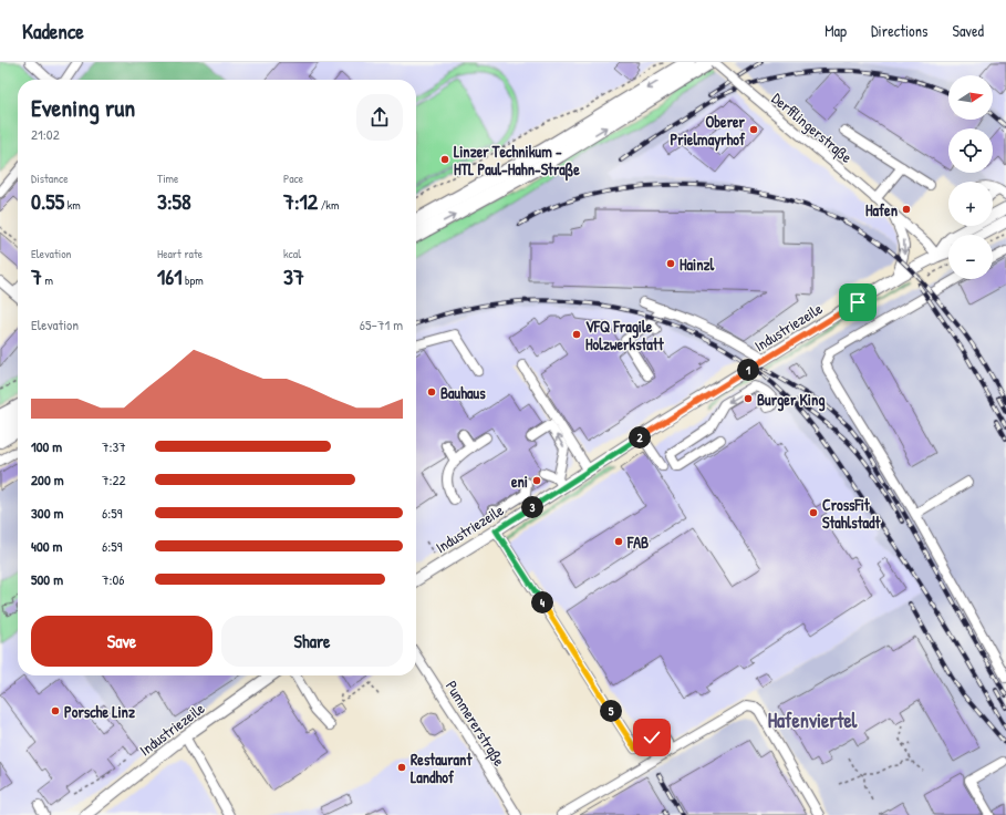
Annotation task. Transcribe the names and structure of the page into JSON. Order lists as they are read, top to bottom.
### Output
{
  "streets": {
    "main road": ["Industriezeile"],
    "street": ["Derfflingerstraße", "Pummererstraße"]
  },
  "crossings": [
    ["Derfflingerstraße", "Industriezeile"]
  ],
  "districts": ["Hafenviertel"],
  "places": [
    "Oberer Prielmayrhof",
    "Linzer Technikum - HTL Paul-Hahn-Straße",
    "Hafen",
    "Hainzl",
    "VFQ Fragile Holzwerkstatt",
    "Bauhaus",
    "Burger King",
    "eni",
    "CrossFit Stahlstadt",
    "FAB",
    "Porsche Linz",
    "Restaurant Landhof"
  ],
  "north": "right",
  "page": {
    "header": "Kadence",
    "nav": ["Map", "Directions", "Saved"],
    "map_buttons": ["+", "−"],
    "heading": ["Evening run", "21:02"],
    "stats": [
      ["Distance", "0.55 km"],
      ["Time", "3:58"],
      ["Pace", "7:12 /km"],
      ["Elevation", "7 m"],
      ["Heart rate", "161 bpm"],
      ["kcal", "37"]
    ],
    "chart": ["Elevation", "65–71 m"],
    "pins": [
      "1",
      "2",
      "3",
      "4",
      "5"
    ],
    "list": [
      {
        "name": "100 m",
        "note": "7:37"
      },
      {
        "name": "200 m",
        "note": "7:22"
      },
      {
        "name": "300 m",
        "note": "6:59"
      },
      {
        "name": "400 m",
        "note": "6:59"
      },
      {
        "name": "500 m",
        "note": "7:06"
      }
    ],
    "buttons": ["Save", "Share"]
  }
}
